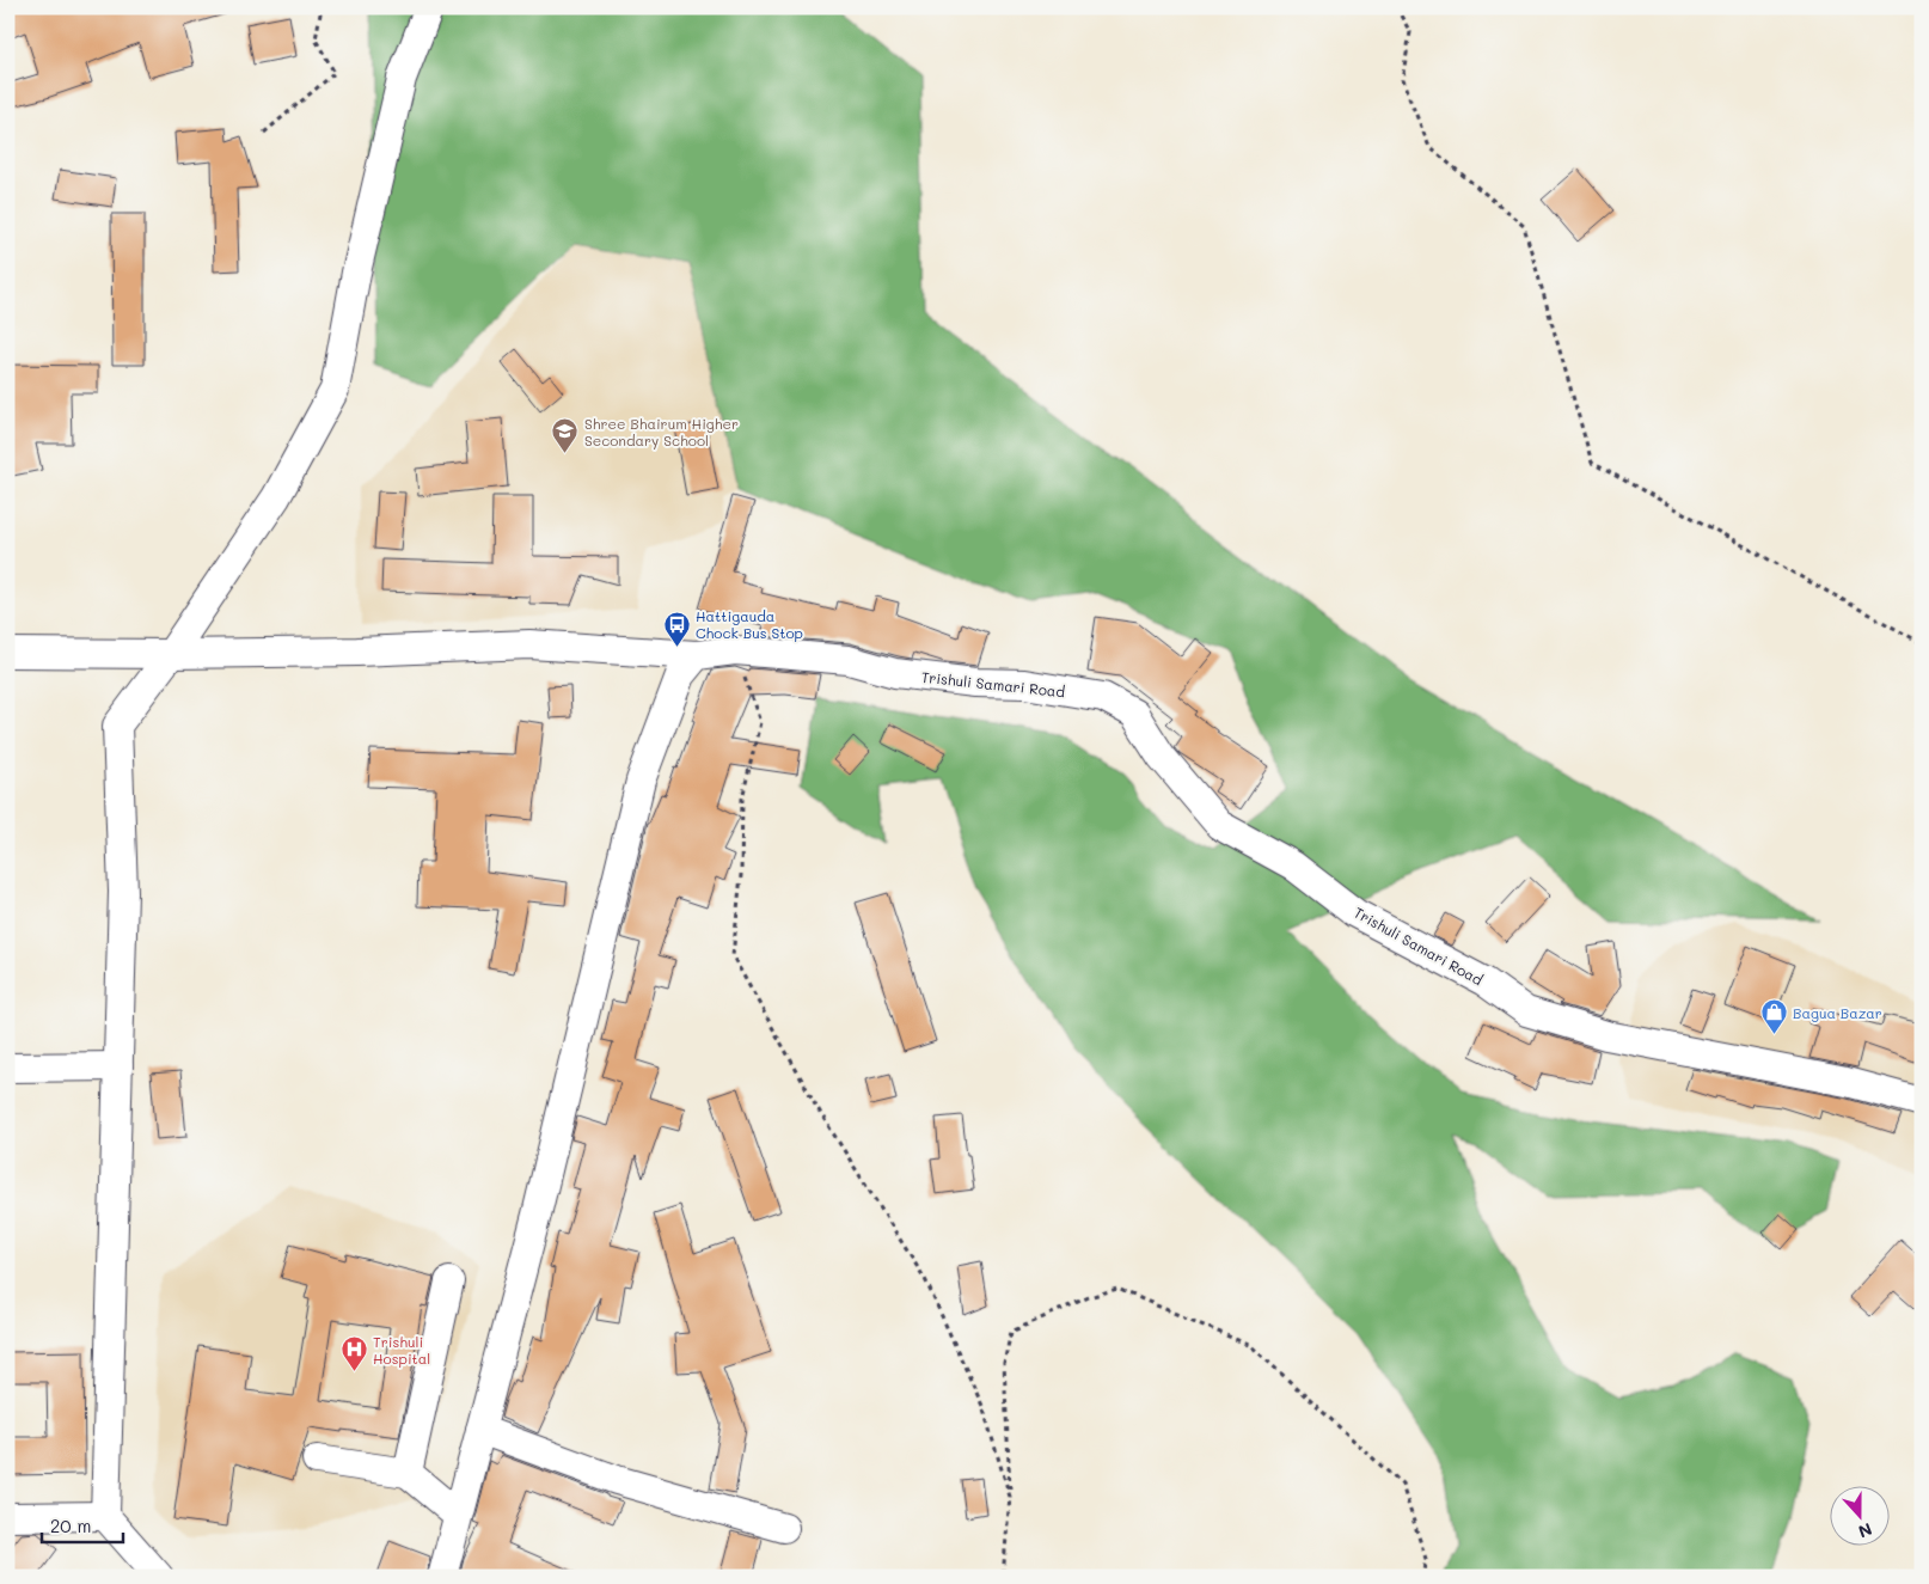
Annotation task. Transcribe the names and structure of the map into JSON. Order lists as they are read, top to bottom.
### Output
{
  "streets": {
    "street": ["Trishuli Samari Road"]
  },
  "places": {
    "school or university": ["Shree Bhairum Higher Secondary School"],
    "bus stop": ["Hattigauda Chock Bus Stop"],
    "shop": ["Bagua Bazar"],
    "hospital": ["Trishuli Hospital"]
  },
  "scale_bar": "20 m",
  "north": "bottom"
}
